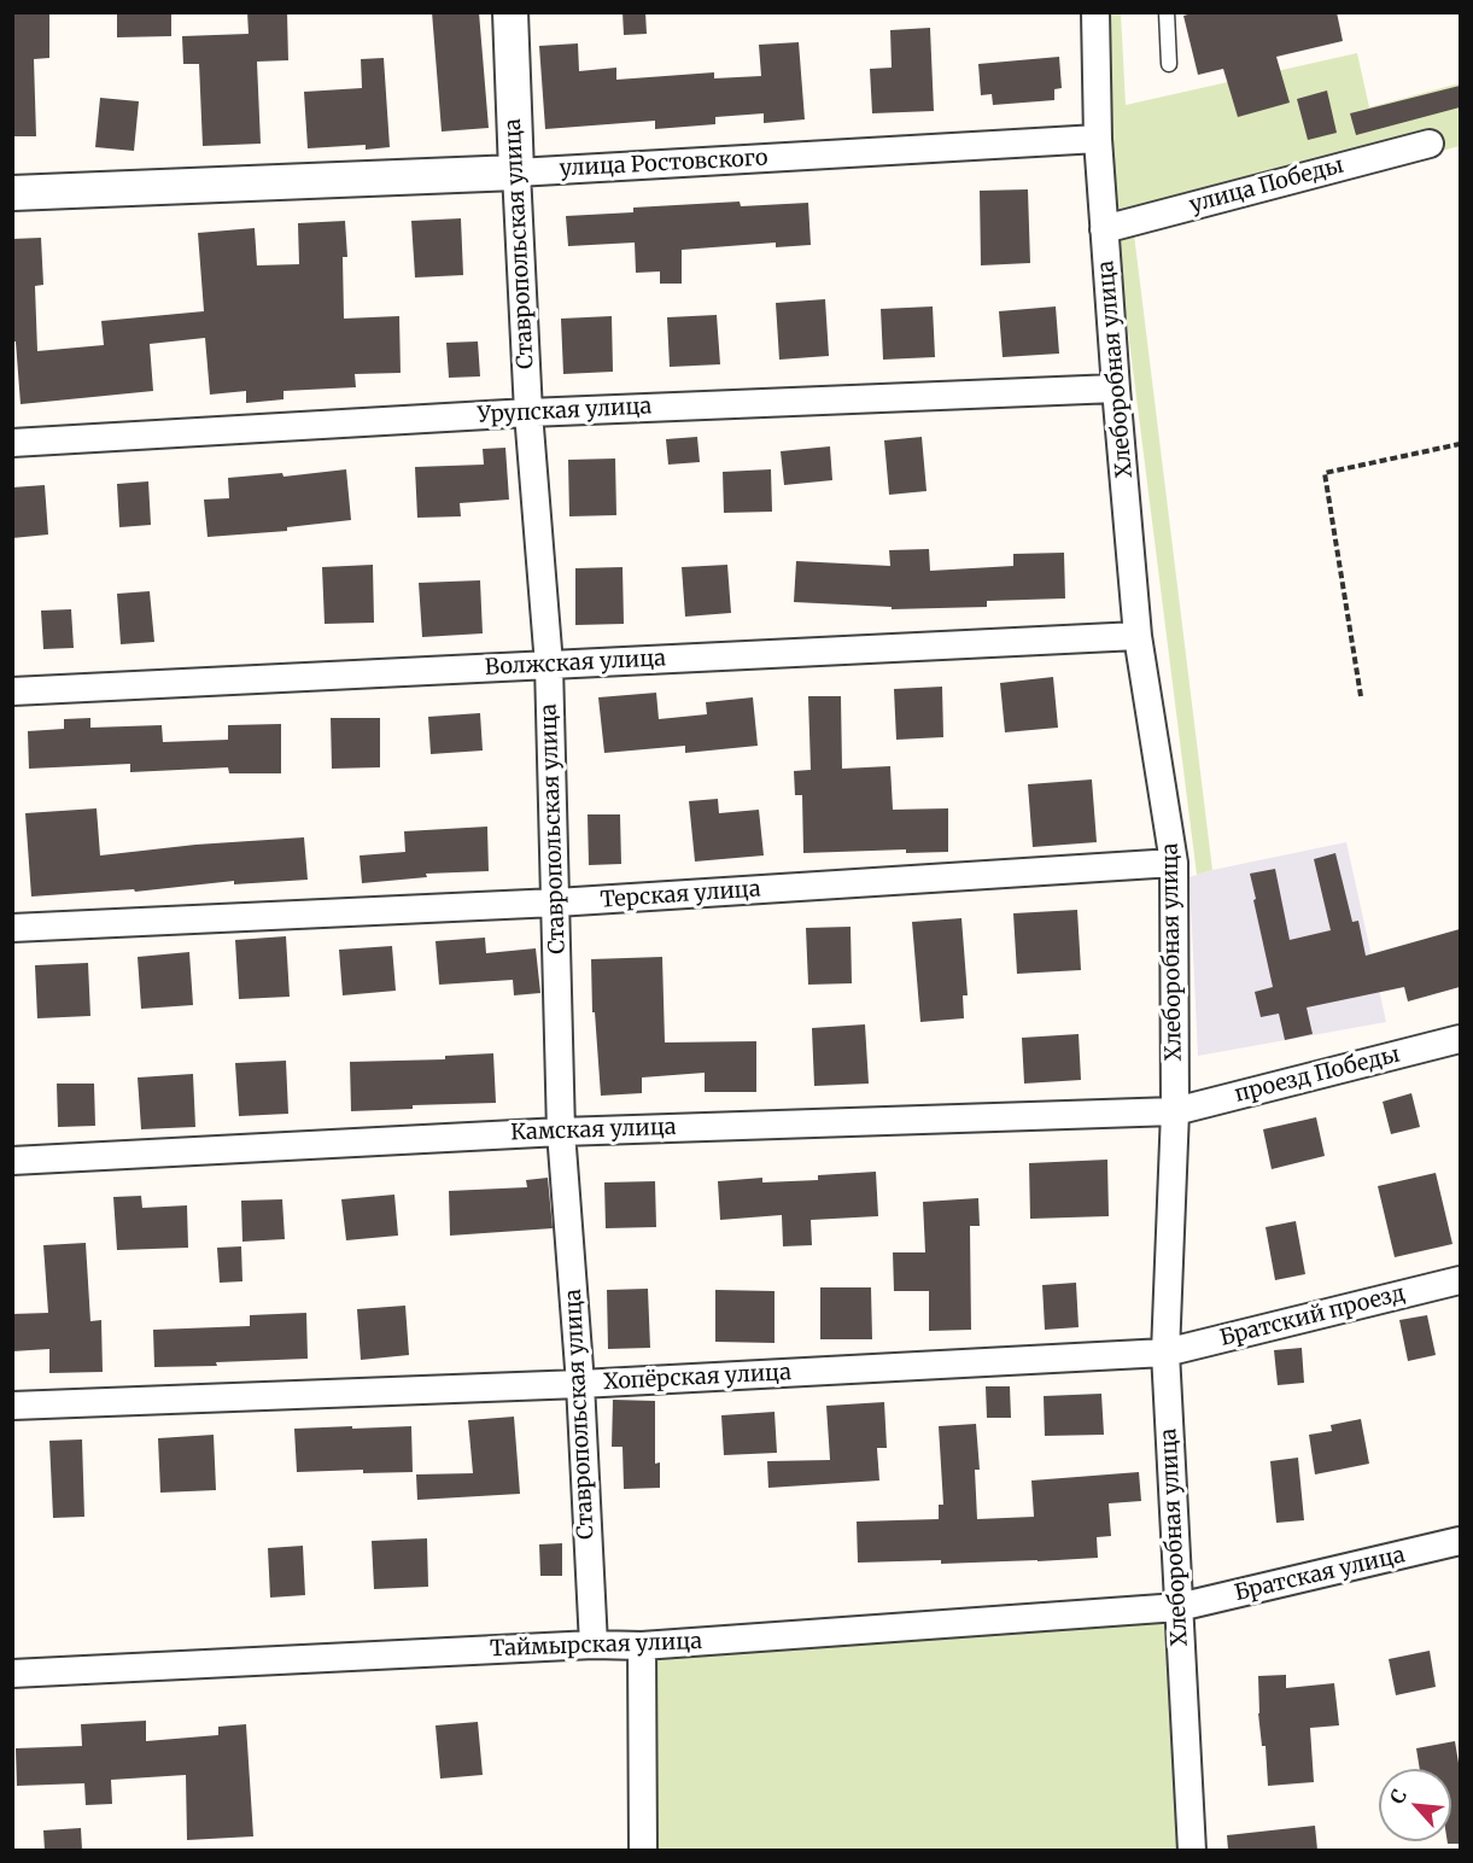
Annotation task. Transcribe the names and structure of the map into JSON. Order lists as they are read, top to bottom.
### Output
{
  "streets": {
    "street": [
      "улица Ростовского",
      "улица Победы",
      "Ставропольская улица",
      "Хлеборобная улица",
      "Урупская улица",
      "Волжская улица",
      "Терская улица",
      "проезд Победы",
      "Камская улица",
      "Братский проезд",
      "Хопёрская улица",
      "Братская улица",
      "Таймырская улица"
    ]
  },
  "crossings": [
    ["улица Ростовского", "Ставропольская улица"],
    ["улица Ростовского", "Хлеборобная улица"],
    ["улица Победы", "Хлеборобная улица"],
    ["Ставропольская улица", "Урупская улица"],
    ["Ставропольская улица", "Волжская улица"],
    ["Ставропольская улица", "Терская улица"],
    ["Ставропольская улица", "Камская улица"],
    ["Ставропольская улица", "Хопёрская улица"],
    ["Ставропольская улица", "Таймырская улица"],
    ["Хлеборобная улица", "Урупская улица"],
    ["Хлеборобная улица", "Волжская улица"],
    ["Хлеборобная улица", "Терская улица"],
    ["Хлеборобная улица", "проезд Победы"],
    ["Хлеборобная улица", "Камская улица"],
    ["Хлеборобная улица", "Братский проезд"],
    ["Хлеборобная улица", "Хопёрская улица"],
    ["Хлеборобная улица", "Братская улица"],
    ["Хлеборобная улица", "Таймырская улица"],
    ["проезд Победы", "Камская улица"],
    ["Братский проезд", "Хопёрская улица"],
    ["Братская улица", "Таймырская улица"]
  ],
  "north": "top left"
}
